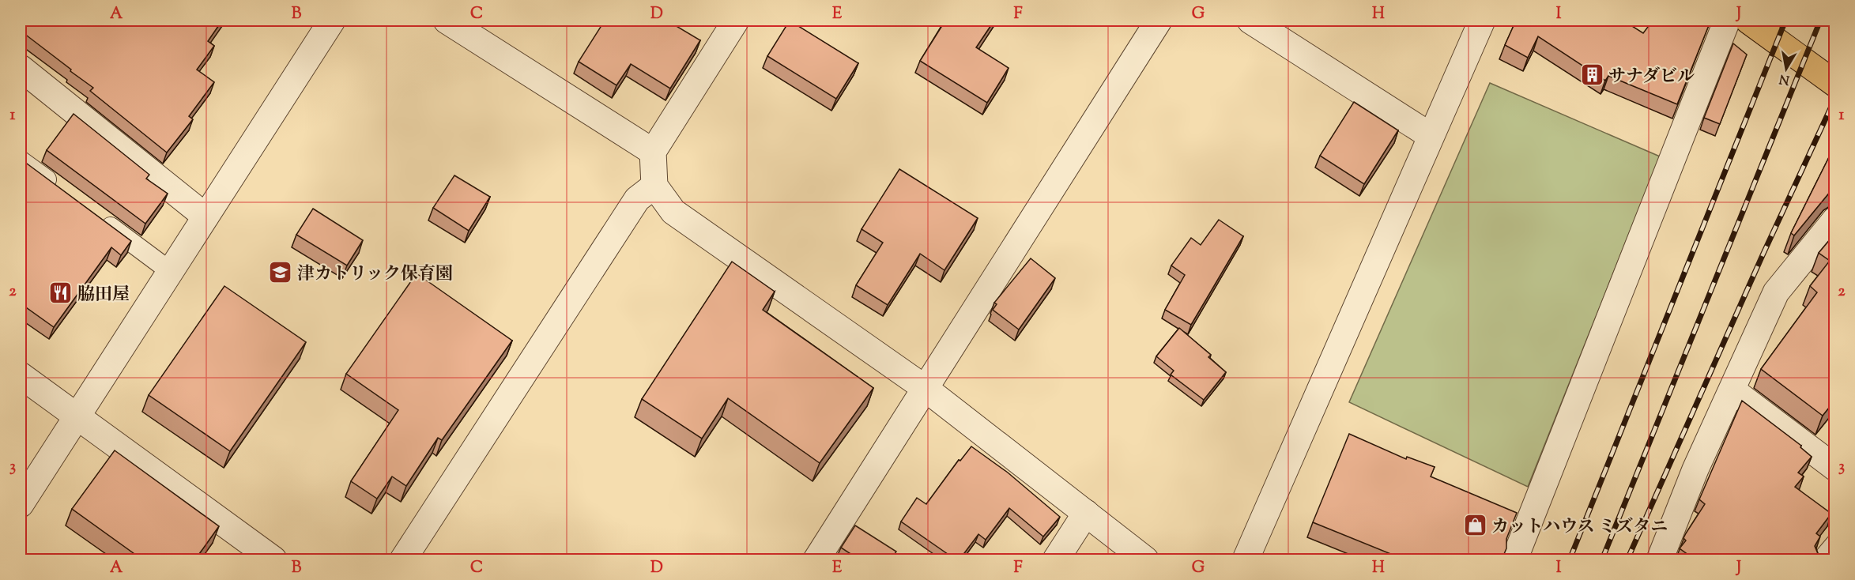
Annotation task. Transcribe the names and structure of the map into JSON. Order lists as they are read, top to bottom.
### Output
{
  "places": {
    "building": ["サナダビル"],
    "school or university": ["津カトリック保育園"],
    "restaurant": ["脇田屋"],
    "shop": ["カットハウス ミズタニ"]
  },
  "north": "bottom",
  "grid": {
    "columns": [
      "A",
      "B",
      "C",
      "D",
      "E",
      "F",
      "G",
      "H",
      "I",
      "J"
    ],
    "rows": ["1", "2", "3"]
  }
}
